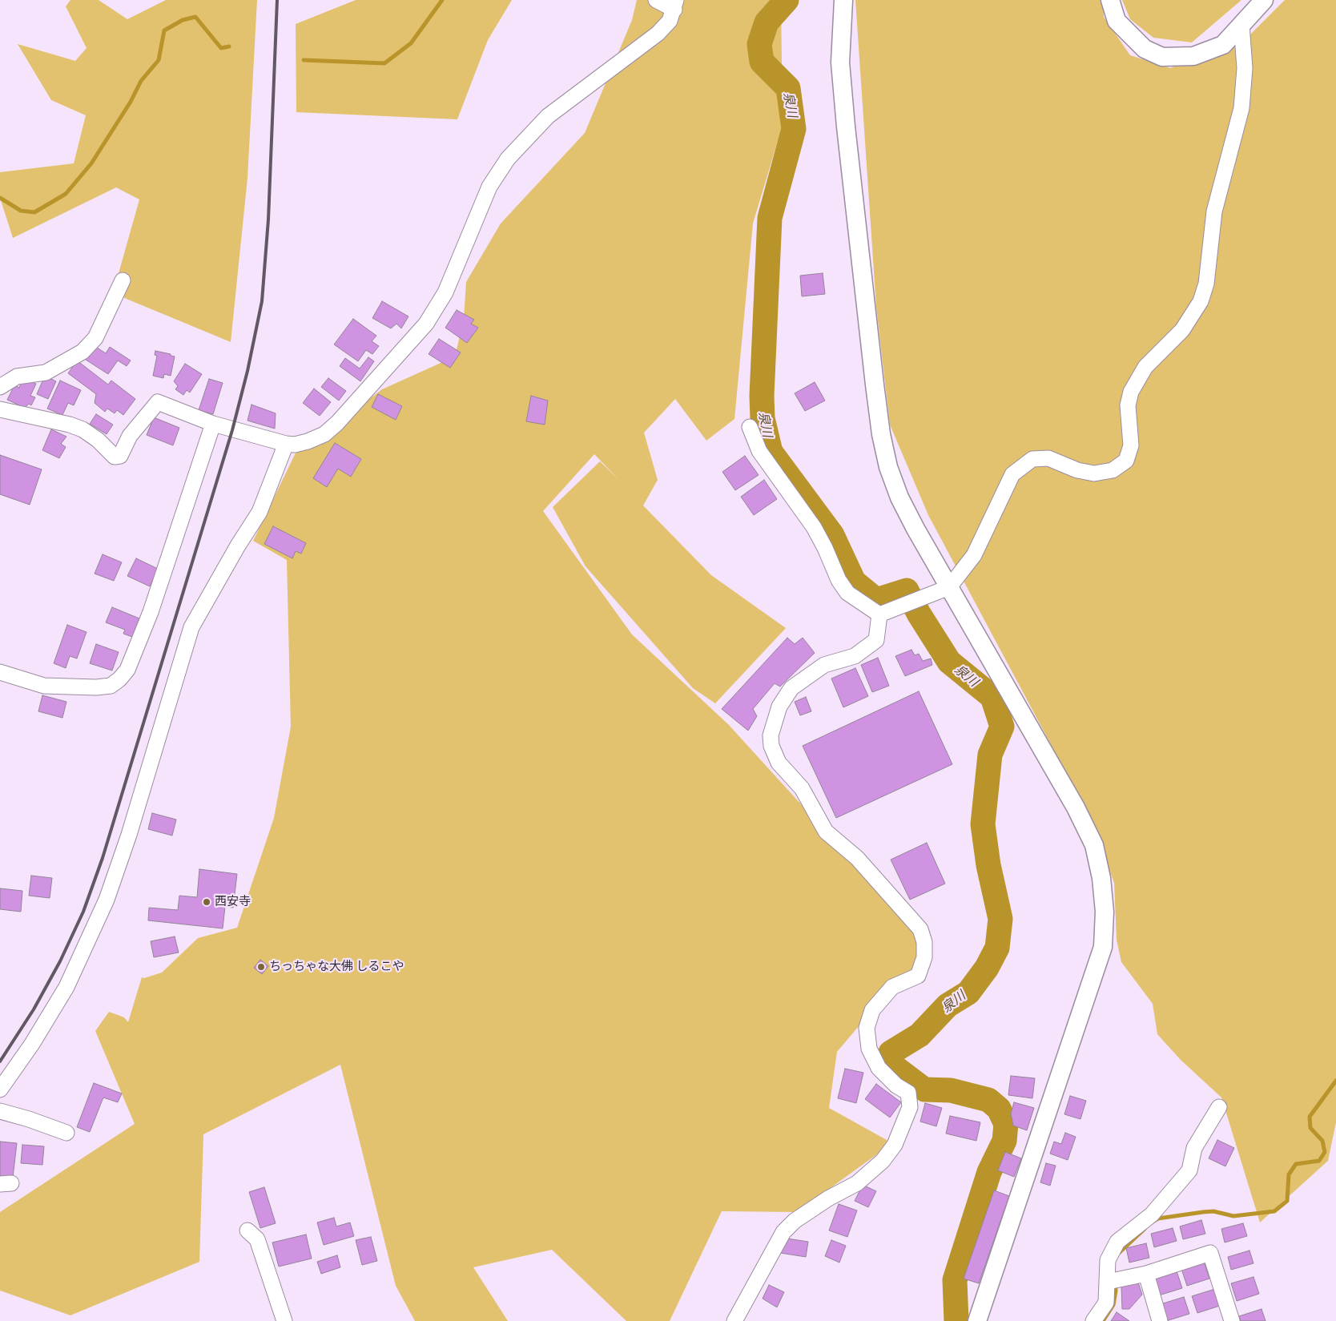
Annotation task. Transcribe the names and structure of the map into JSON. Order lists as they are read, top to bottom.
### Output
{
  "water": ["泉川"],
  "places": ["西安寺", "ちっちゃな大佛 しるこや"]
}
